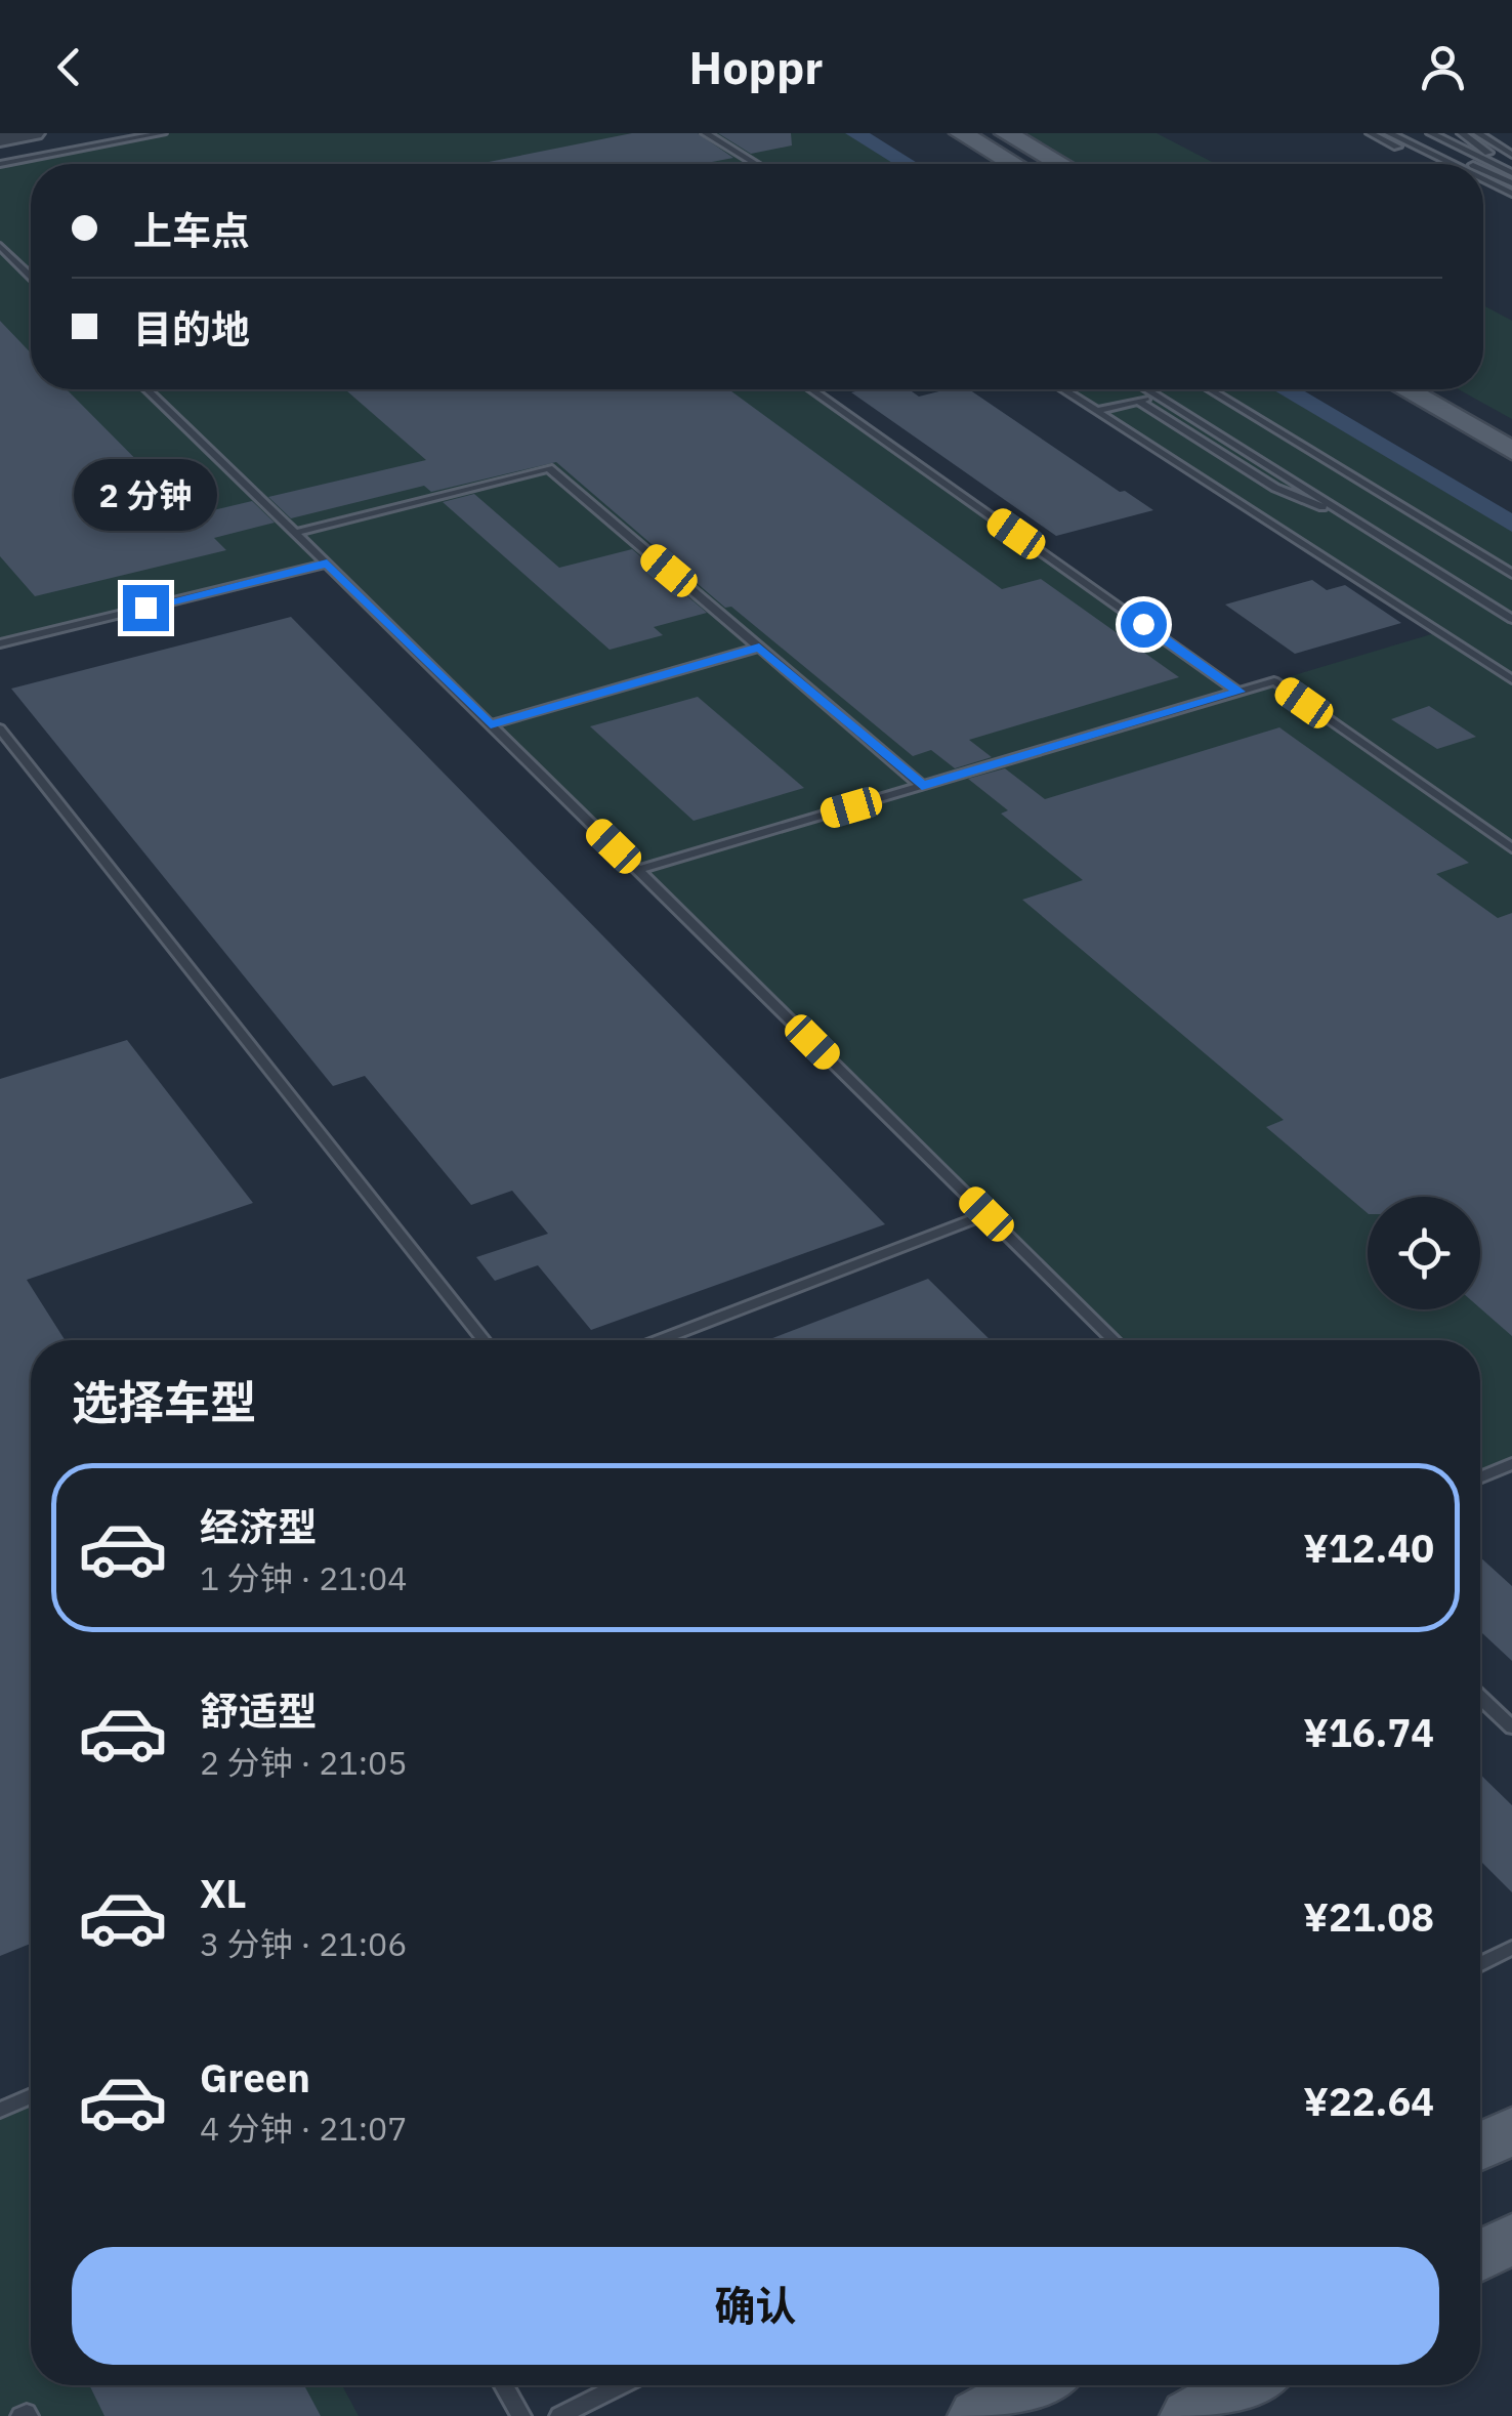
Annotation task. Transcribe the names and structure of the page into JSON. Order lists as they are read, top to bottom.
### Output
{
  "page": {
    "header": "Hoppr",
    "banner": ["上车点", "目的地"],
    "bubble": "2 分钟",
    "heading": "选择车型",
    "list": [
      {
        "name": "经济型",
        "note": "1 分钟 · 21:04",
        "value": "¥12.40"
      },
      {
        "name": "舒适型",
        "note": "2 分钟 · 21:05",
        "value": "¥16.74"
      },
      {
        "name": "XL",
        "note": "3 分钟 · 21:06",
        "value": "¥21.08"
      },
      {
        "name": "Green",
        "note": "4 分钟 · 21:07",
        "value": "¥22.64"
      }
    ],
    "buttons": "确认"
  }
}
